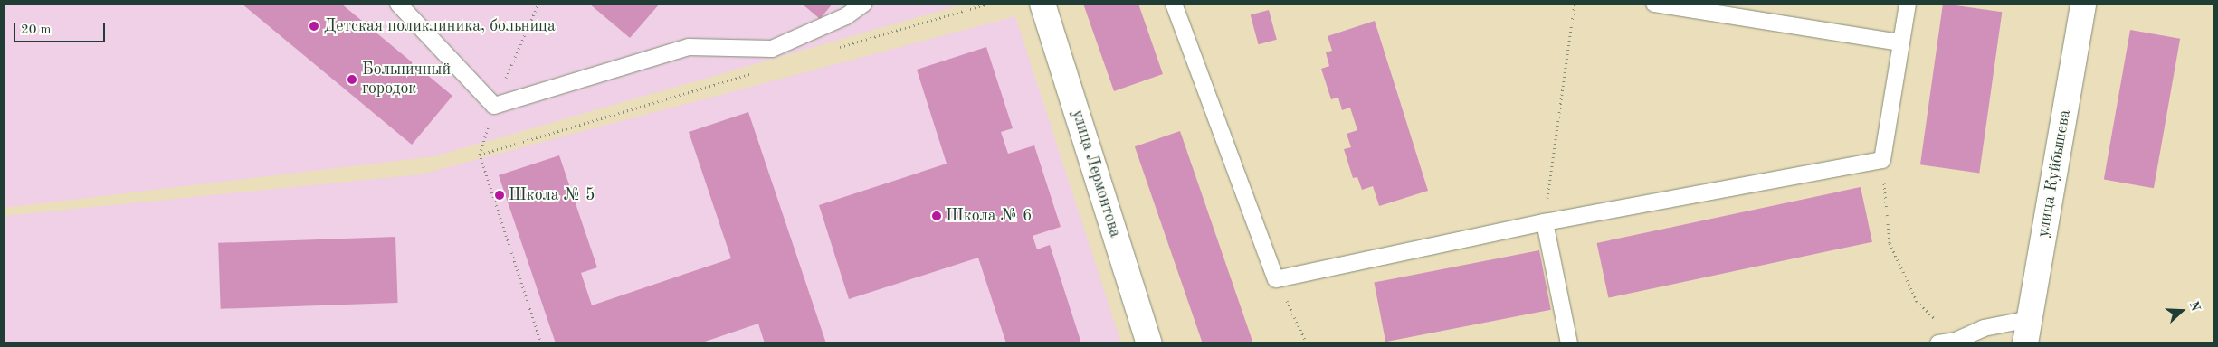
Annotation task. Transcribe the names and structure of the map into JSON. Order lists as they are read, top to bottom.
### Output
{
  "streets": {
    "street": ["улица Лермонтова", "улица Куйбышева"]
  },
  "places": [
    "Детская поликлиника, больница",
    "Больничный городок",
    "Школа № 5",
    "Школа № 6"
  ],
  "scale_bar": "20 m",
  "north": "right"
}
